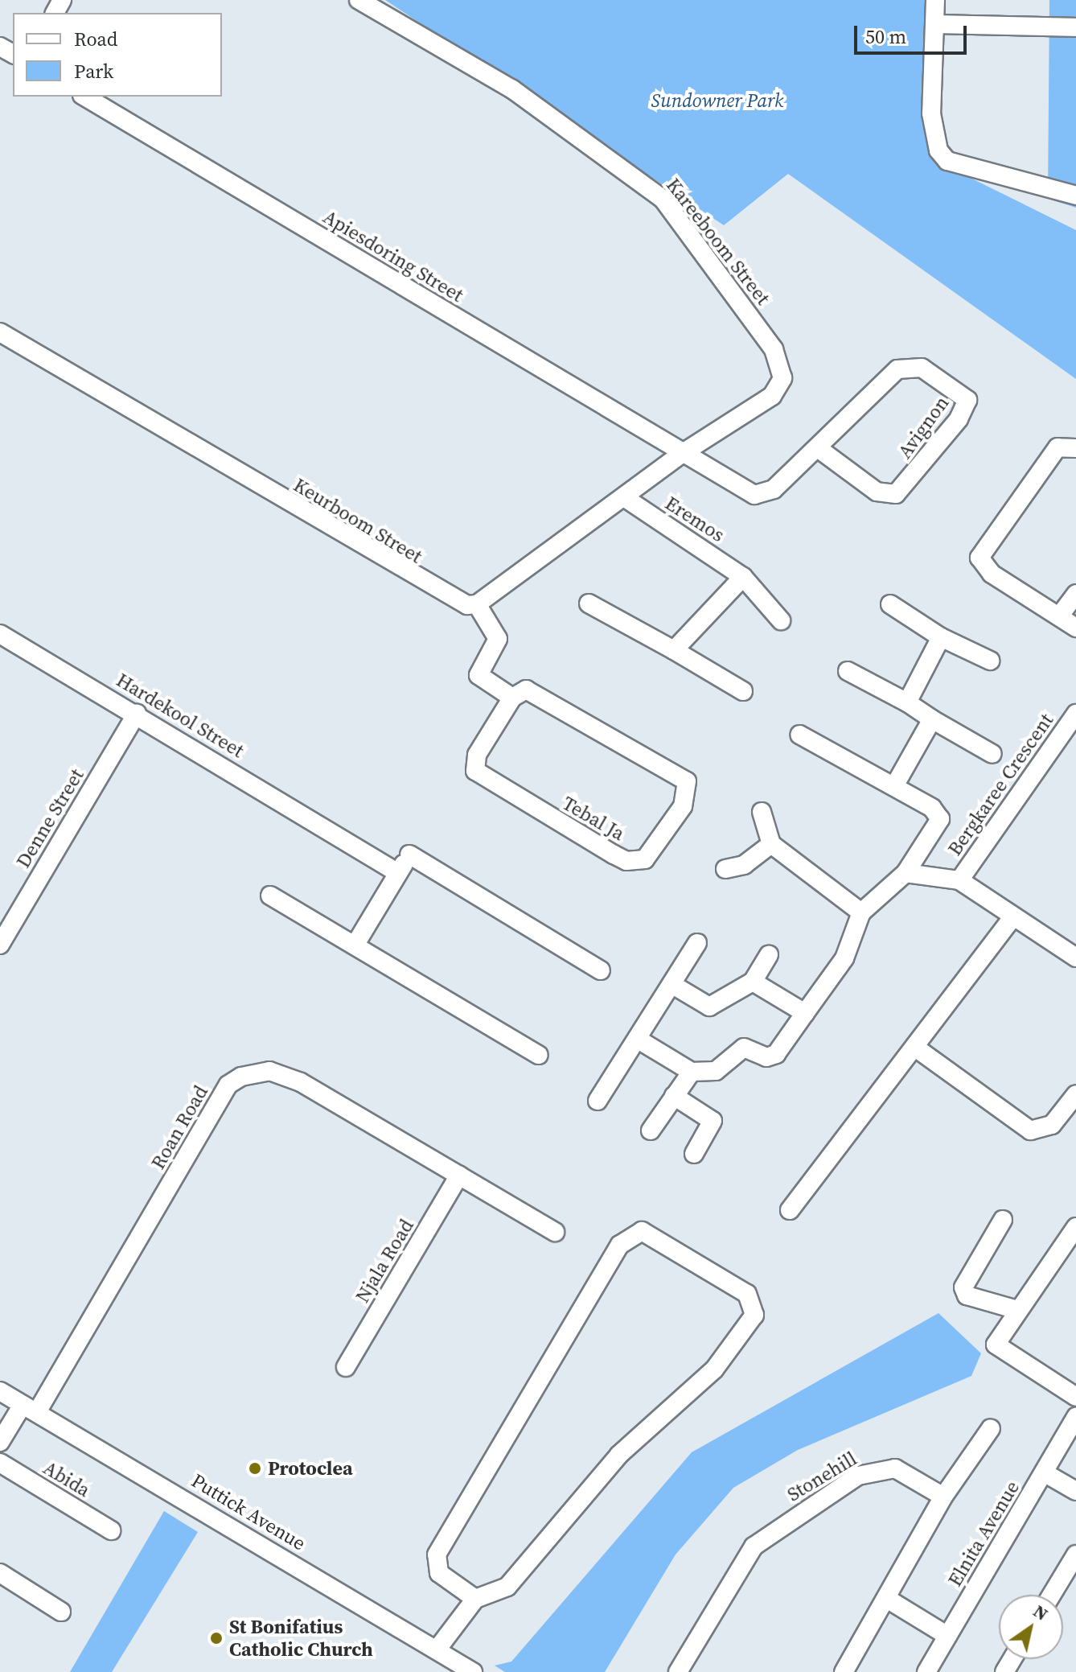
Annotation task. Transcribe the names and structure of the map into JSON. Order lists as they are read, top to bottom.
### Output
{
  "streets": {
    "street": [
      "Kareeboom Street",
      "Apiesdoring Street",
      "Avignon",
      "Eremos",
      "Keurboom Street",
      "Hardekool Street",
      "Bergkaree Crescent",
      "Denne Street",
      "Tebal Ja",
      "Roan Road",
      "Njala Road",
      "Stonehill",
      "Abida",
      "Puttick Avenue",
      "Elnita Avenue"
    ]
  },
  "crossings": [
    ["Kareeboom Street", "Apiesdoring Street"],
    ["Kareeboom Street", "Avignon"],
    ["Apiesdoring Street", "Avignon"],
    ["Hardekool Street", "Denne Street"],
    ["Roan Road", "Njala Road"],
    ["Roan Road", "Puttick Avenue"]
  ],
  "parks": ["Sundowner Park"],
  "places": ["Protoclea", "St Bonifatius Catholic Church"],
  "legend": ["Road", "Park"],
  "scale_bar": "50 m",
  "north": "top right"
}
